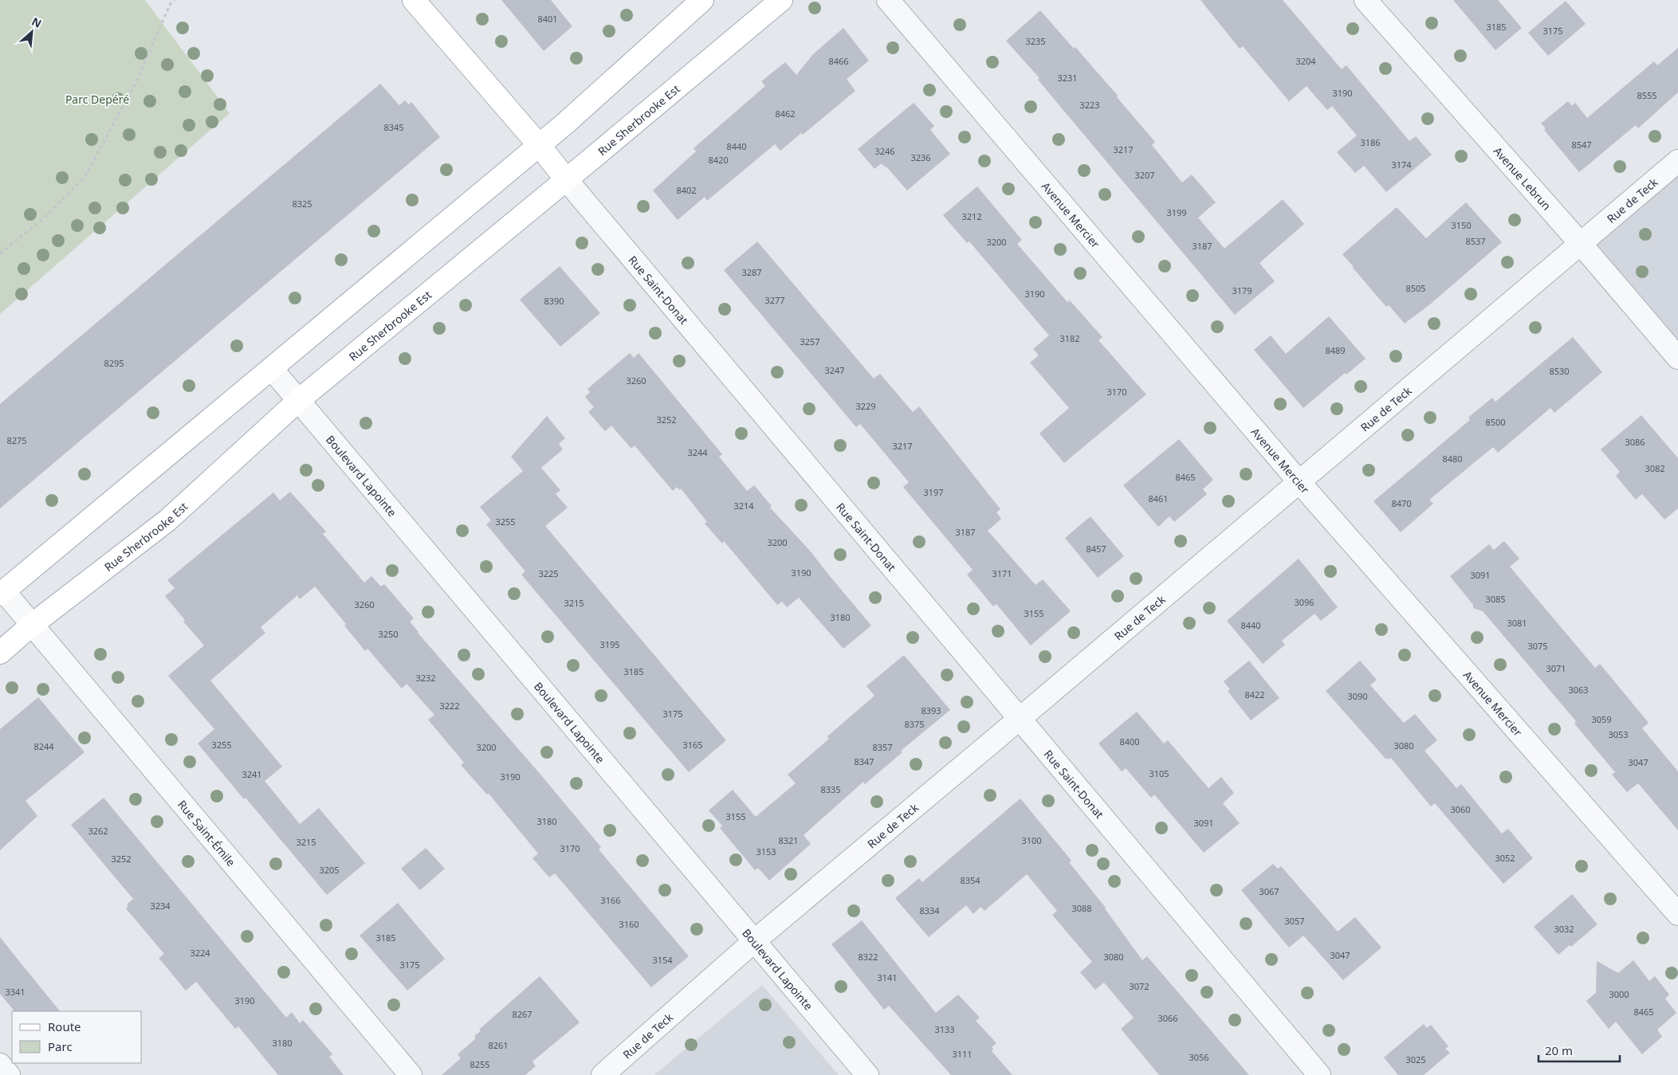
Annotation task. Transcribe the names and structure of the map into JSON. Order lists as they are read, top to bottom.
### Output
{
  "streets": {
    "main road": ["Rue Sherbrooke Est", "Rue Saint-Donat"],
    "street": [
      "Avenue Lebrun",
      "Rue de Teck",
      "Avenue Mercier",
      "Boulevard Lapointe",
      "Rue Saint-Émile"
    ]
  },
  "crossings": [
    ["Rue Sherbrooke Est", "Rue Saint-Donat"],
    ["Rue Sherbrooke Est", "Boulevard Lapointe"],
    ["Rue Sherbrooke Est", "Rue Saint-Émile"],
    ["Avenue Lebrun", "Rue de Teck"],
    ["Rue de Teck", "Avenue Mercier"],
    ["Rue de Teck", "Rue Saint-Donat"],
    ["Rue de Teck", "Boulevard Lapointe"]
  ],
  "parks": ["Parc Depéré"],
  "house_numbers": [
    "8401",
    "3185",
    "3175",
    "3235",
    "8466",
    "3204",
    "3231",
    "3190",
    "8555",
    "3223",
    "8462",
    "8345",
    "3186",
    "8547",
    "8440",
    "3217",
    "3246",
    "3236",
    "8420",
    "3174",
    "3207",
    "8402",
    "8325",
    "3199",
    "3212",
    "3150",
    "8537",
    "3200",
    "3187",
    "3287",
    "8505",
    "3179",
    "3190",
    "3277",
    "8390",
    "3182",
    "3257",
    "8489",
    "8295",
    "3247",
    "8530",
    "3260",
    "3170",
    "3229",
    "3252",
    "8500",
    "8275",
    "3086",
    "3217",
    "3244",
    "8480",
    "3082",
    "8465",
    "3197",
    "8461",
    "8470",
    "3214",
    "3255",
    "3187",
    "3200",
    "8457",
    "3190",
    "3225",
    "3171",
    "3091",
    "3085",
    "3096",
    "3215",
    "3260",
    "3155",
    "3180",
    "3081",
    "8440",
    "3250",
    "3195",
    "3075",
    "3071",
    "3185",
    "3232",
    "3063",
    "8422",
    "3090",
    "3222",
    "8393",
    "3175",
    "3059",
    "8375",
    "3053",
    "8400",
    "3255",
    "3165",
    "3080",
    "8244",
    "3200",
    "8357",
    "8347",
    "3047",
    "3105",
    "3241",
    "3190",
    "8335",
    "3060",
    "3155",
    "3180",
    "3091",
    "3262",
    "8321",
    "3100",
    "3215",
    "3170",
    "3153",
    "3052",
    "3252",
    "3205",
    "8354",
    "3067",
    "3166",
    "3234",
    "3088",
    "8334",
    "3057",
    "3160",
    "3032",
    "3185",
    "3224",
    "3047",
    "8322",
    "3080",
    "3154",
    "3175",
    "3141",
    "3072",
    "3341",
    "3000",
    "3190",
    "8465",
    "8267",
    "3066",
    "3133",
    "3180",
    "8261",
    "3111",
    "3056",
    "3025",
    "8255"
  ],
  "legend": ["Route", "Parc"],
  "scale_bar": "20 m",
  "north": "top right"
}
